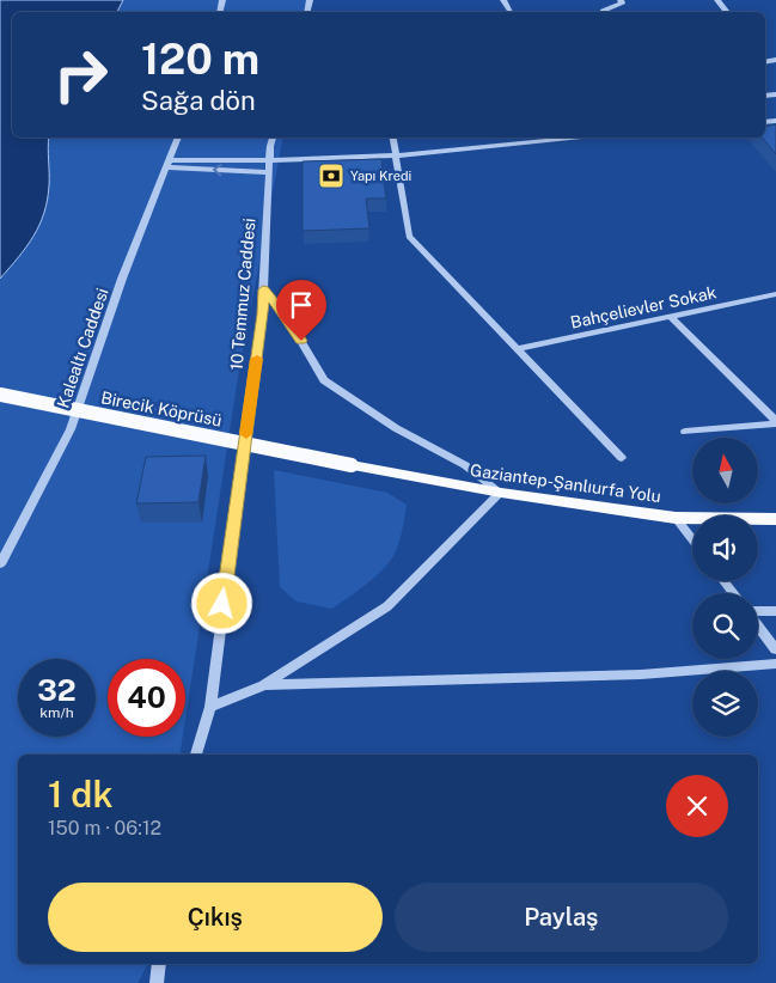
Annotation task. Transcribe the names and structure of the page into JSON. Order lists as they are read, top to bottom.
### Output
{
  "streets": {
    "main road": ["Birecik Köprüsü", "Gaziantep-Şanlıurfa Yolu"],
    "street": ["10 Temmuz Caddesi", "Bahçelievler Sokak", "Kalealtı Caddesi"]
  },
  "crossings": [
    ["Birecik Köprüsü", "Gaziantep-Şanlıurfa Yolu"]
  ],
  "places": {
    "bank": ["Yapı Kredi"]
  },
  "north": "top",
  "page": {
    "turn": ["120 m", "Sağa dön"],
    "speed": "32 km/h",
    "limit": "40",
    "heading": ["1 dk", "150 m · 06:12"],
    "buttons": ["Çıkış", "Paylaş"]
  }
}
